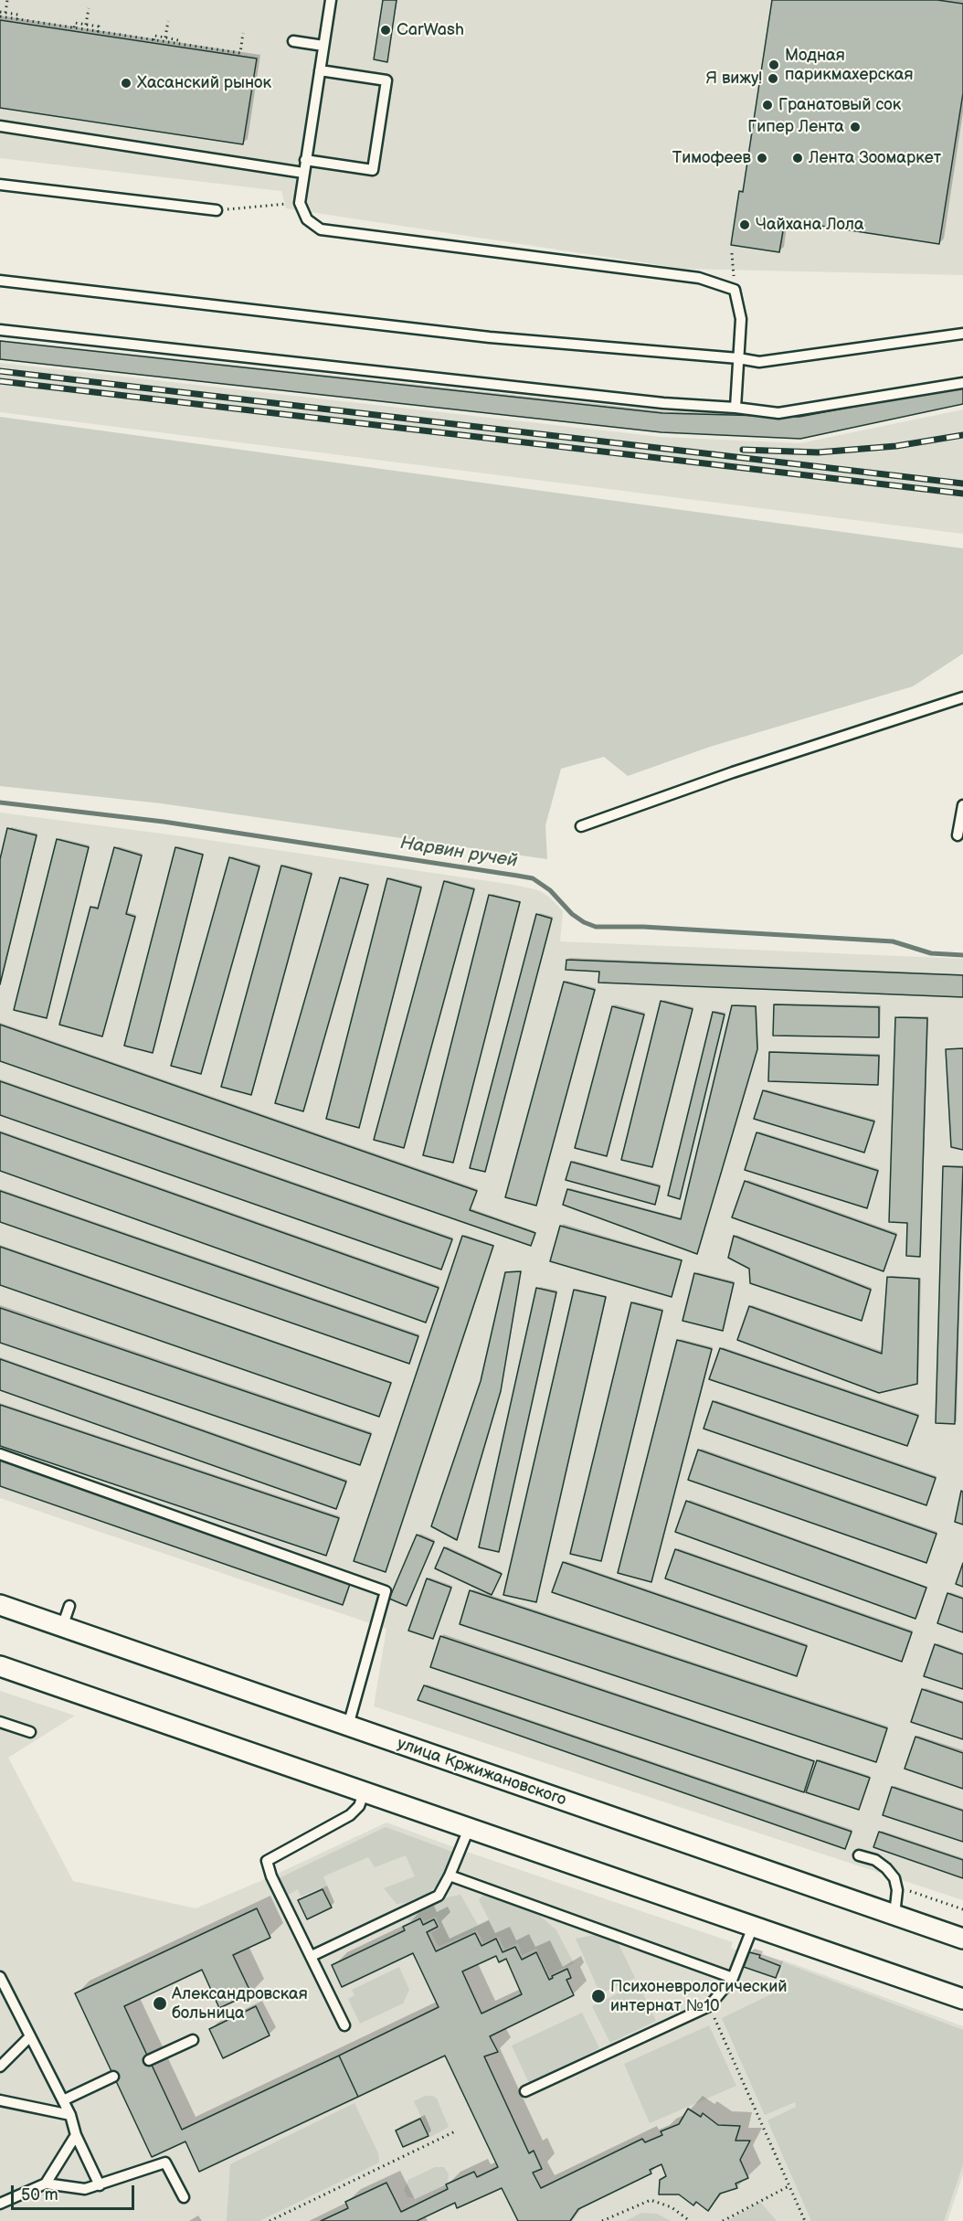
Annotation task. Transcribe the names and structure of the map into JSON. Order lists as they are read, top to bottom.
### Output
{
  "streets": {
    "street": ["улица Кржижановского"]
  },
  "water": ["Нарвин ручей"],
  "places": [
    "CarWash",
    "Модная парикмахерская",
    "Я вижу!",
    "Хасанский рынок",
    "Гранатовый сок",
    "Гипер Лента",
    "Тимофеев",
    "Лента Зоомаркет",
    "Чайхана Лола",
    "Психоневрологический интернат №10",
    "Александровская больница"
  ],
  "scale_bar": "50 m"
}
